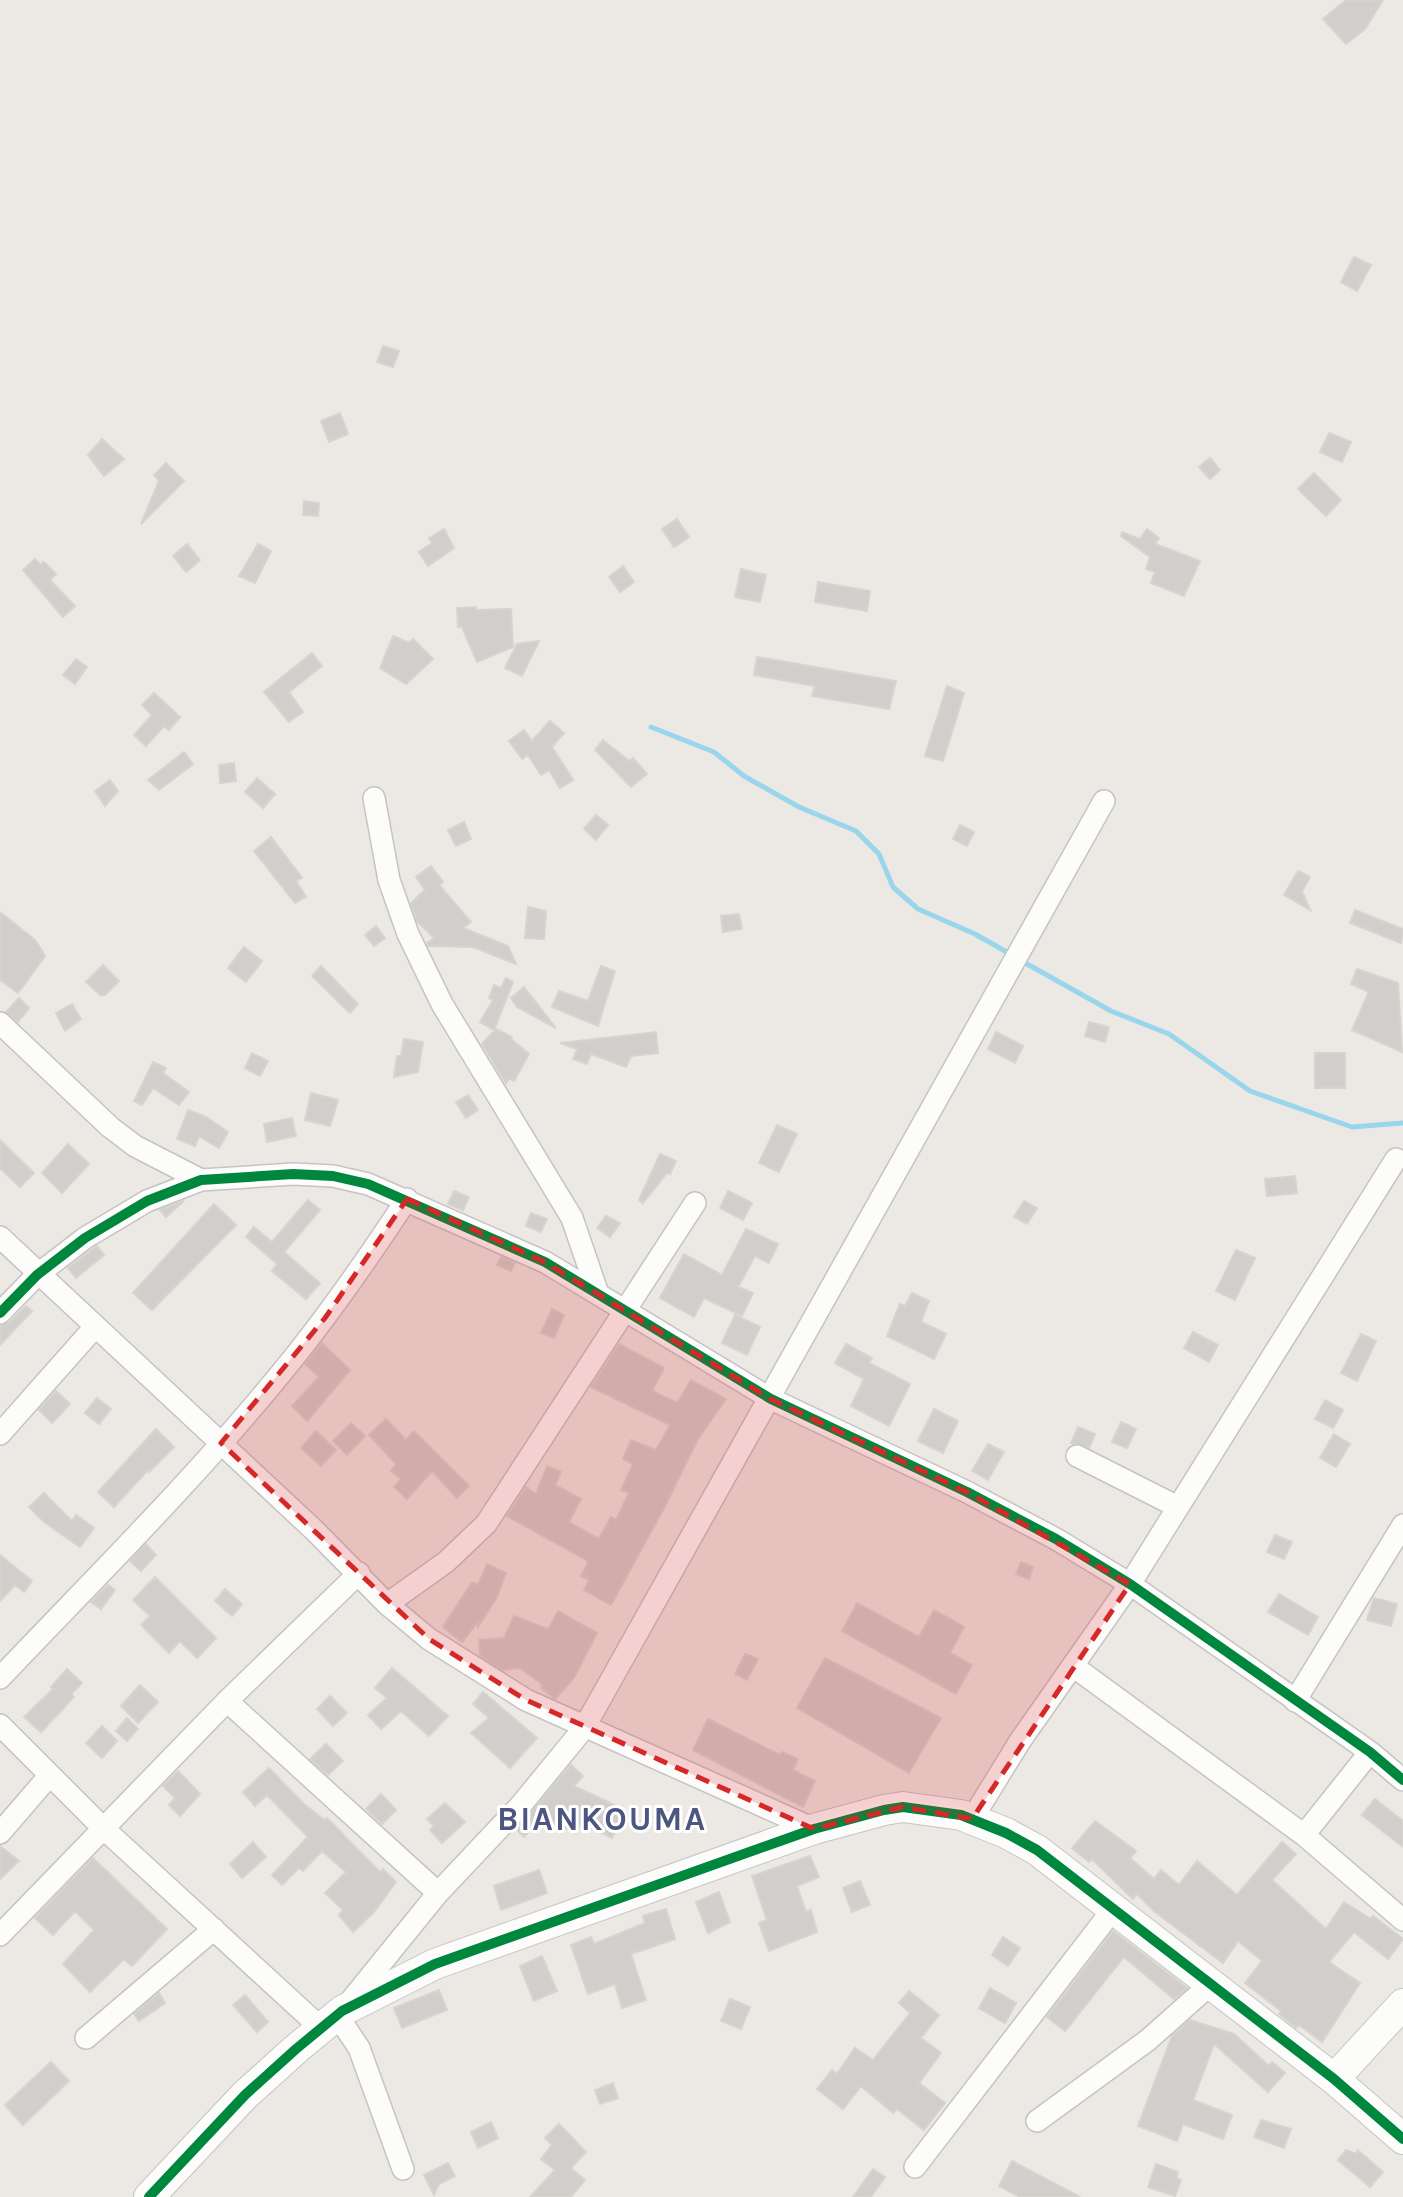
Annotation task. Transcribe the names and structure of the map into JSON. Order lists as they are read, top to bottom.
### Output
{
  "districts": ["BIANKOUMA"]
}
